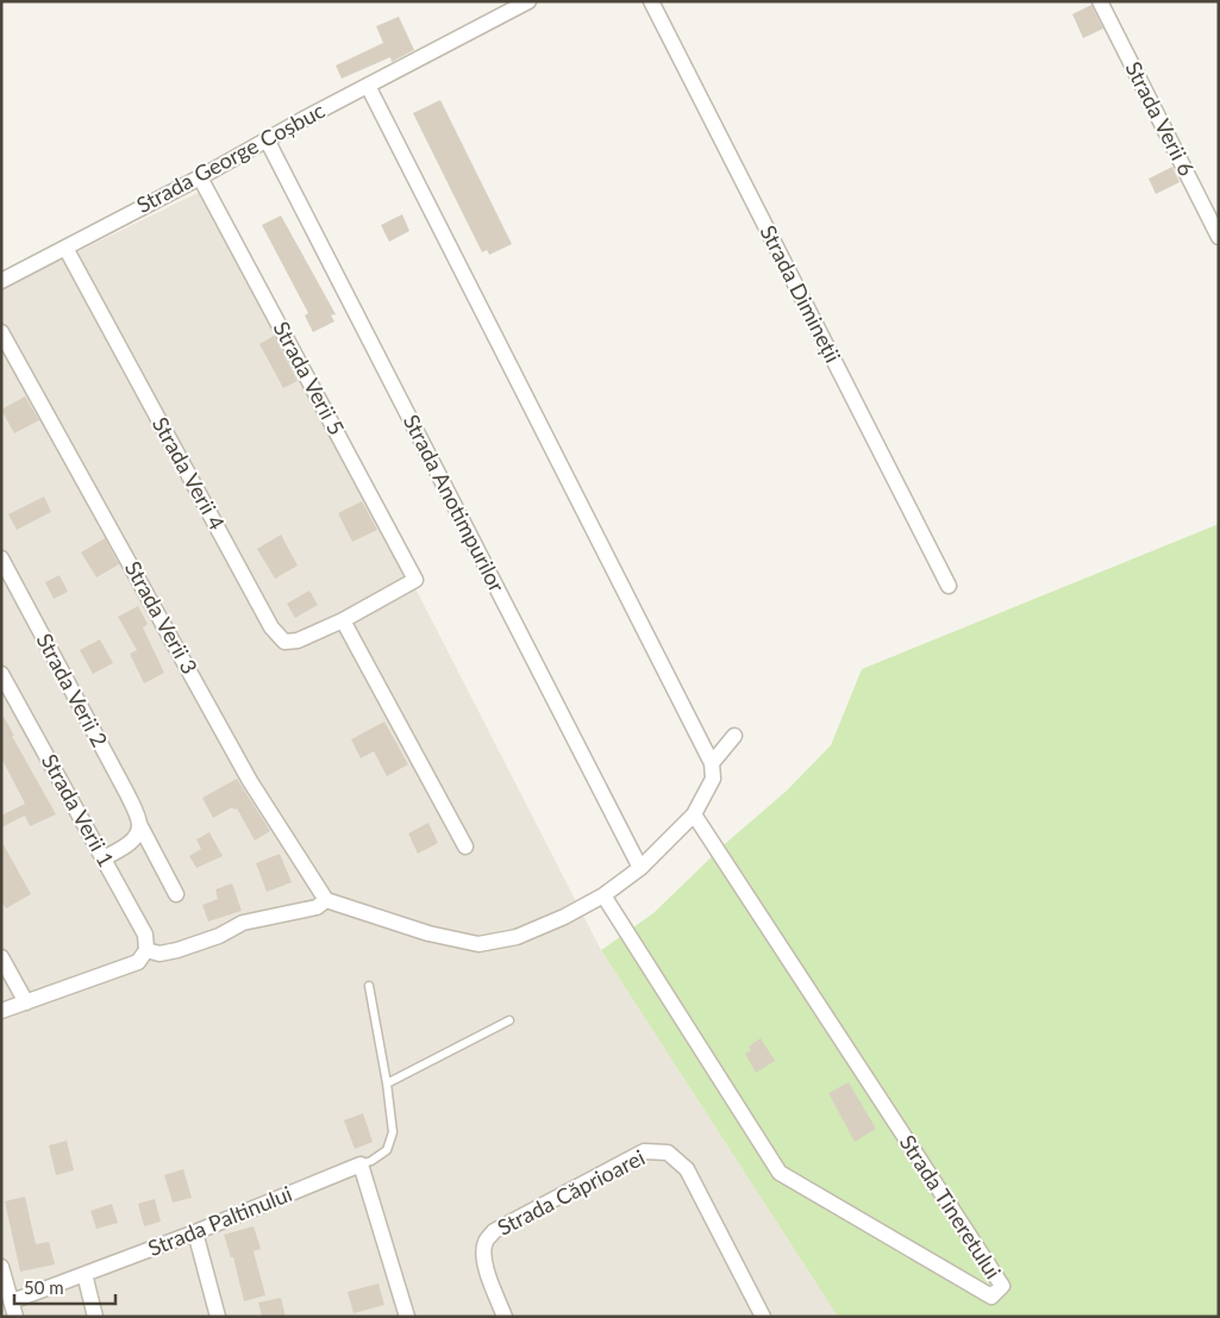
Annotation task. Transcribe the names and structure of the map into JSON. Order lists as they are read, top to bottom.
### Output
{
  "streets": {
    "street": [
      "Strada Verii 6",
      "Strada George Coșbuc",
      "Strada Dimineții",
      "Strada Verii 5",
      "Strada Verii 4",
      "Strada Anotimpurilor",
      "Strada Verii 3",
      "Strada Verii 2",
      "Strada Verii 1",
      "Strada Căprioarei",
      "Strada Tineretului",
      "Strada Paltinului"
    ]
  },
  "crossings": [
    ["Strada George Coșbuc", "Strada Verii 5"],
    ["Strada George Coșbuc", "Strada Verii 4"],
    ["Strada George Coșbuc", "Strada Anotimpurilor"],
    ["Strada Verii 5", "Strada Verii 4"]
  ],
  "scale_bar": "50 m"
}
